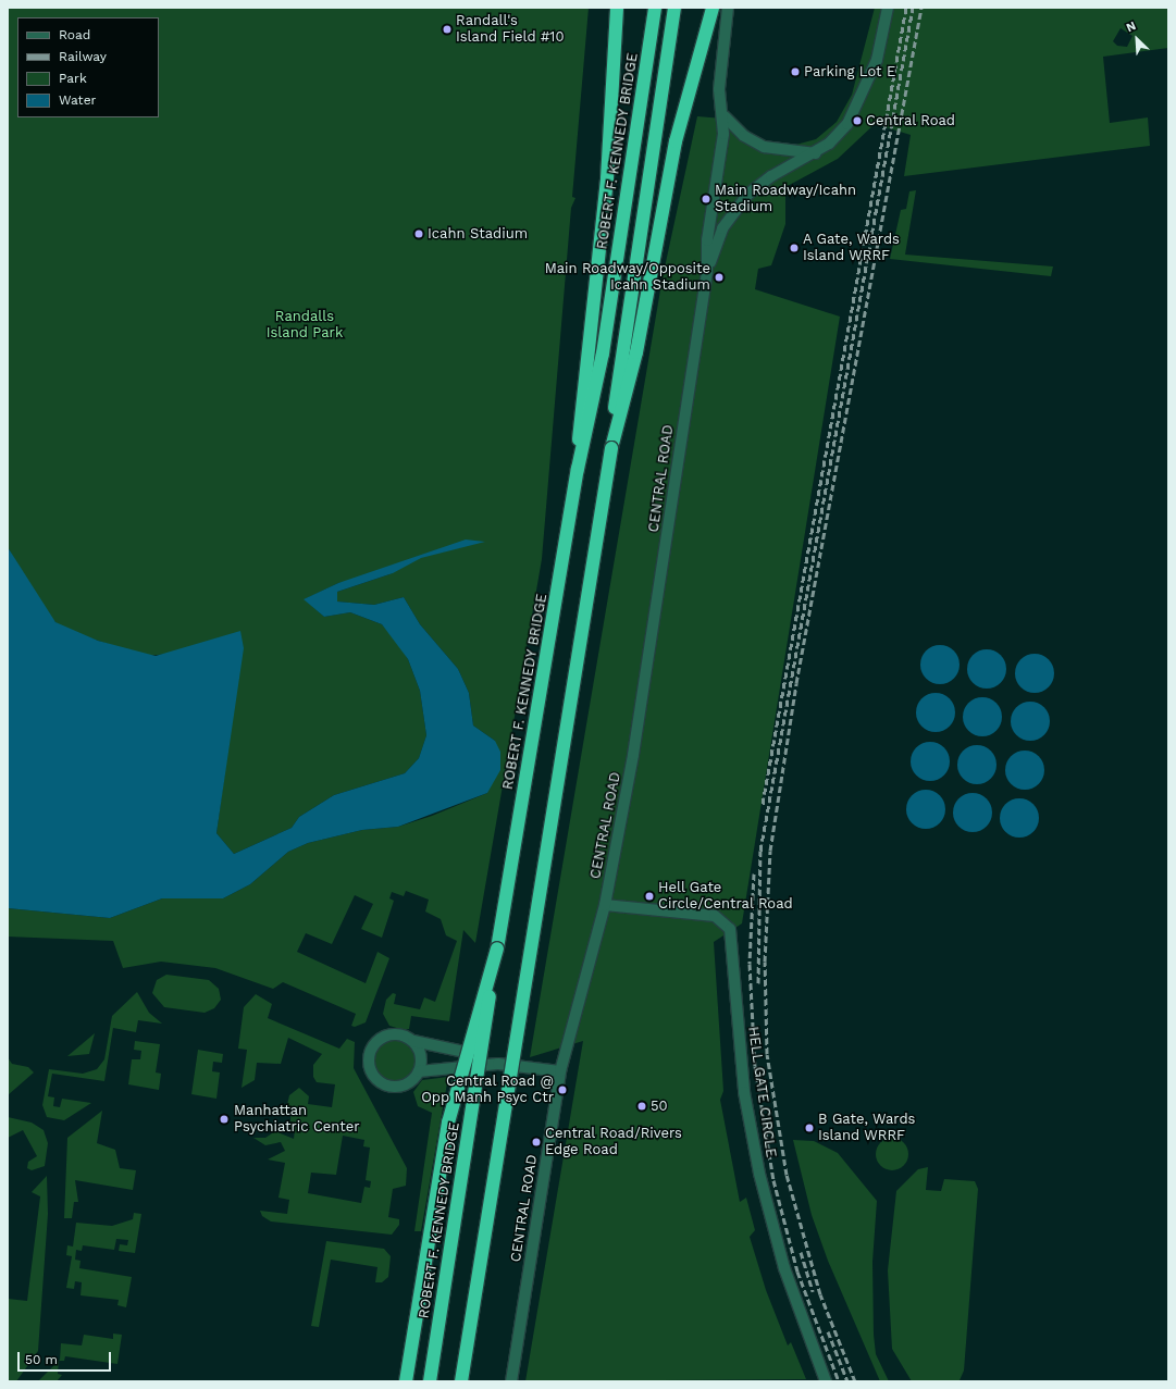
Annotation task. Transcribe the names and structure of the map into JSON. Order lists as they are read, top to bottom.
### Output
{
  "streets": {
    "highway": ["ROBERT F. KENNEDY BRIDGE"],
    "street": ["CENTRAL ROAD", "HELL GATE CIRCLE"]
  },
  "crossings": [
    ["CENTRAL ROAD", "HELL GATE CIRCLE"]
  ],
  "parks": ["Randalls Island Park"],
  "places": [
    "Randall's Island Field #10",
    "Parking Lot E",
    "Central Road",
    "Main Roadway/Icahn Stadium",
    "Icahn Stadium",
    "A Gate, Wards Island WRRF",
    "Main Roadway/Opposite Icahn Stadium",
    "Hell Gate Circle/Central Road",
    "Central Road @ Opp Manh Psyc Ctr",
    "50",
    "Manhattan Psychiatric Center",
    "B Gate, Wards Island WRRF",
    "Central Road/Rivers Edge Road"
  ],
  "legend": [
    "Road",
    "Railway",
    "Park",
    "Water"
  ],
  "scale_bar": "50 m",
  "north": "top left"
}
